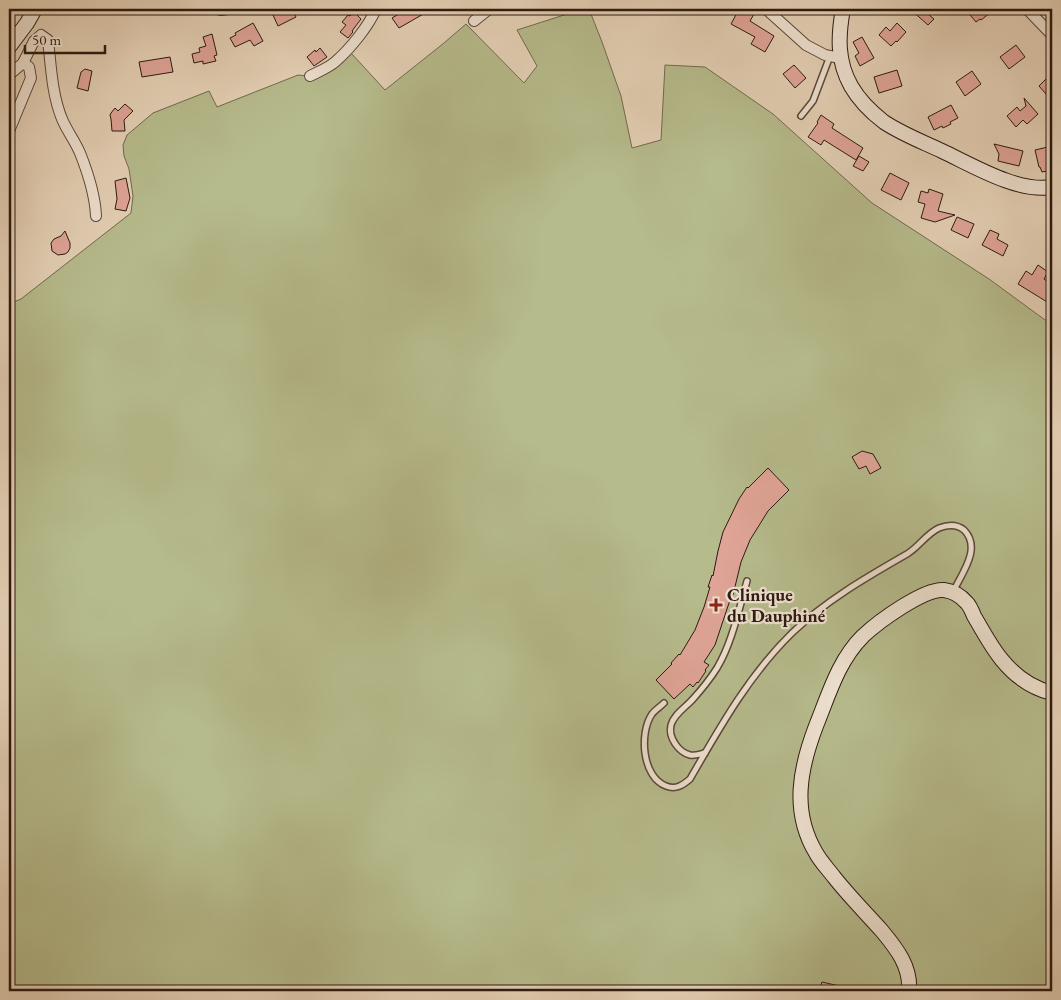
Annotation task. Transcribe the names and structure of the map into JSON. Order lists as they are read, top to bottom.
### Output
{
  "places": {
    "health": ["Clinique du Dauphiné"]
  },
  "scale_bar": "50 m"
}
